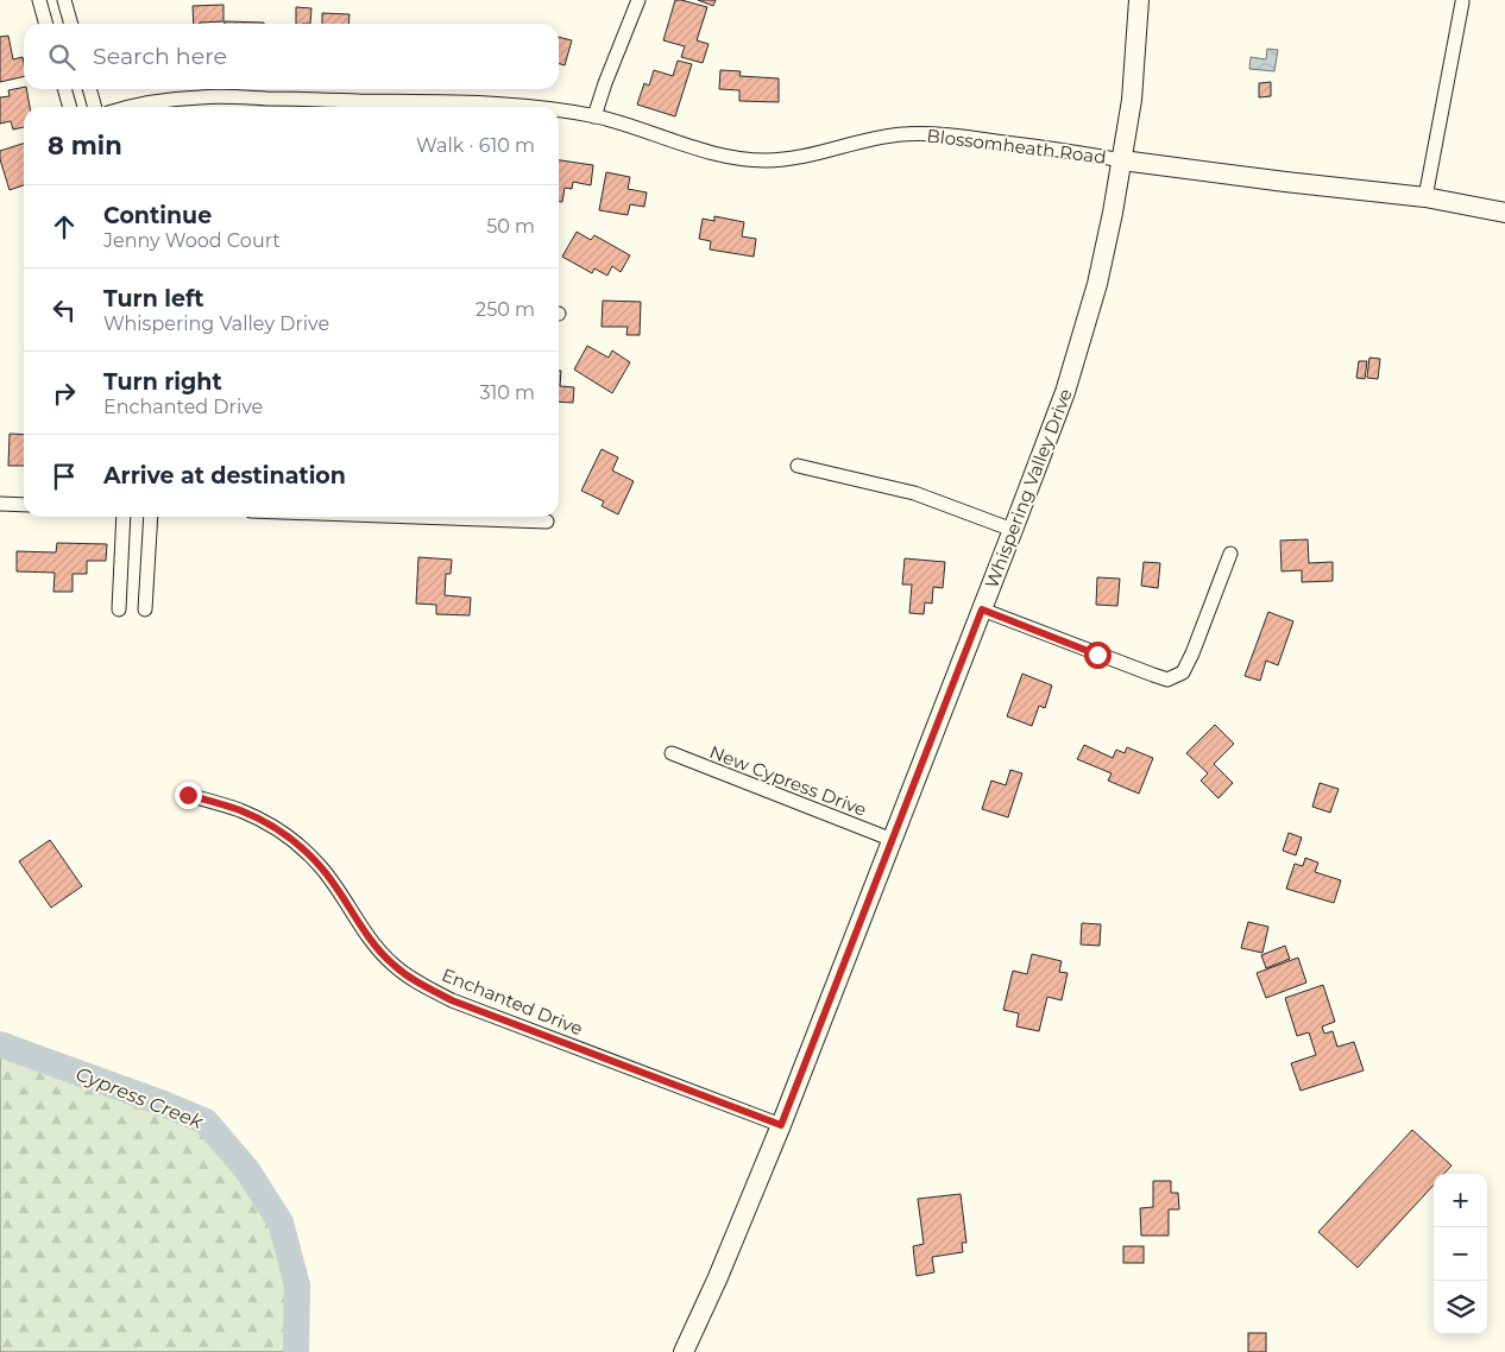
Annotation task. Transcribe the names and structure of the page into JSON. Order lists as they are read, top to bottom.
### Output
{
  "streets": {
    "street": [
      "Blossomheath Road",
      "Whispering Valley Drive",
      "New Cypress Drive",
      "Enchanted Drive"
    ]
  },
  "crossings": [
    ["Blossomheath Road", "Whispering Valley Drive"],
    ["Whispering Valley Drive", "New Cypress Drive"],
    ["Whispering Valley Drive", "Enchanted Drive"]
  ],
  "water": ["Cypress Creek"],
  "page": {
    "search": "Search here",
    "heading": ["8 min", "Walk · 610 m"],
    "list": [
      ["Continue", "Jenny Wood Court", "50 m"],
      ["Turn left", "Whispering Valley Drive", "250 m"],
      ["Turn right", "Enchanted Drive", "310 m"],
      "Arrive at destination"
    ],
    "map_buttons": ["+", "−"]
  }
}
